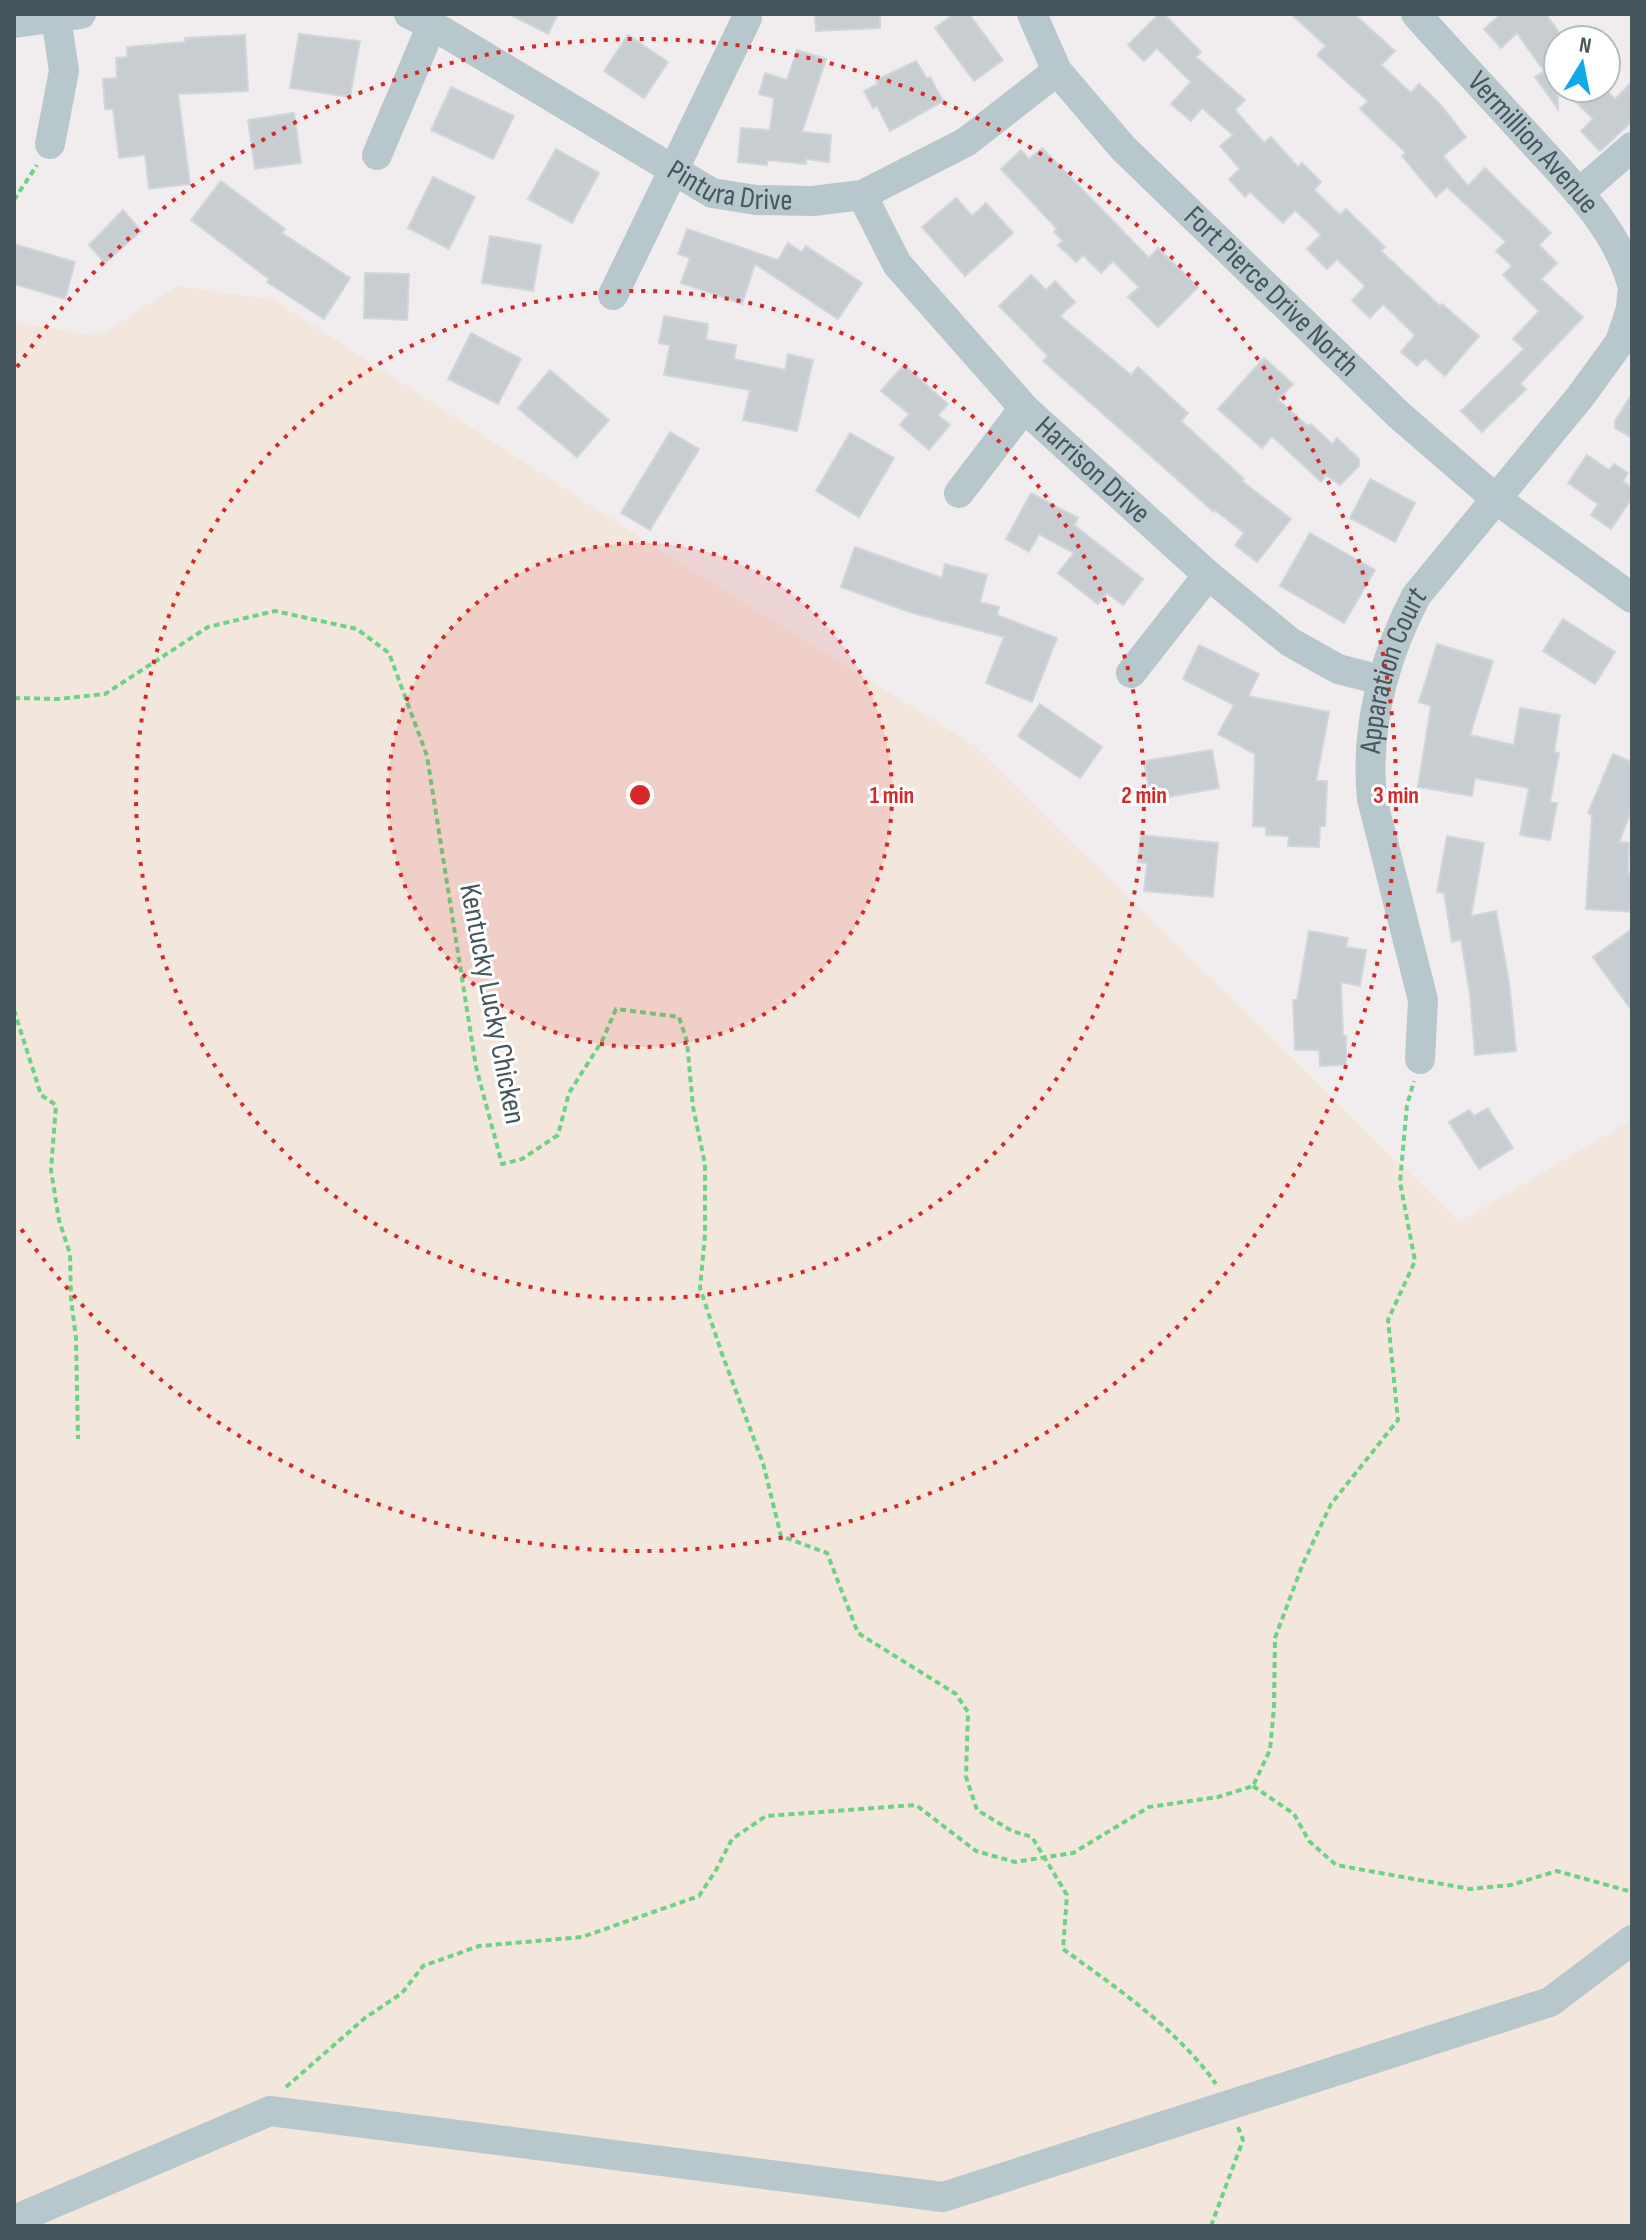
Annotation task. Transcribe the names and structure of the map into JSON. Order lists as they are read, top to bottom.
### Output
{
  "streets": {
    "street": [
      "Vermillion Avenue",
      "Pintura Drive",
      "Fort Pierce Drive North",
      "Harrison Drive",
      "Apparation Court"
    ],
    "path": ["Kentucky Lucky Chicken"]
  },
  "crossings": [
    ["Pintura Drive", "Fort Pierce Drive North"],
    ["Pintura Drive", "Harrison Drive"],
    ["Fort Pierce Drive North", "Apparation Court"],
    ["Harrison Drive", "Apparation Court"]
  ],
  "north": "top",
  "rings": ["1 min", "2 min", "3 min"]
}
